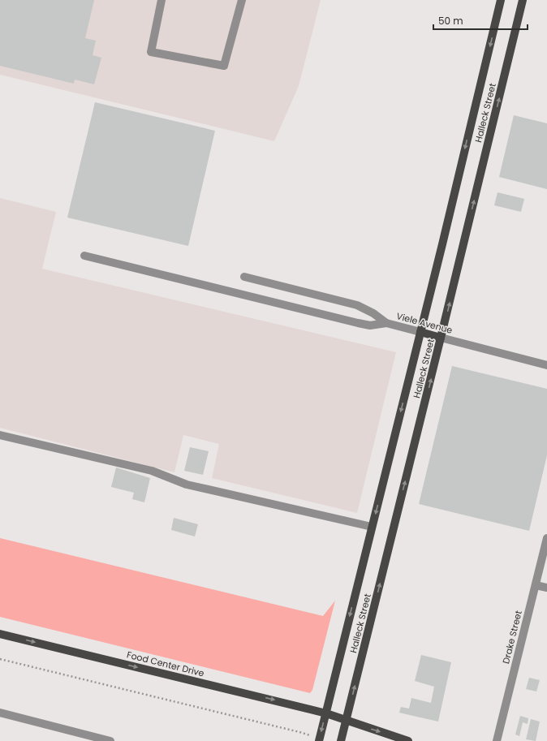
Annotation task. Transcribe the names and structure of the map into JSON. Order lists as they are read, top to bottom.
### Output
{
  "streets": {
    "main road": ["Halleck Street", "Viele Avenue", "Food Center Drive"],
    "street": ["Drake Street"]
  },
  "crossings": [
    ["Halleck Street", "Viele Avenue"],
    ["Halleck Street", "Food Center Drive"]
  ],
  "one_way": ["Food Center Drive"],
  "scale_bar": "50 m"
}
